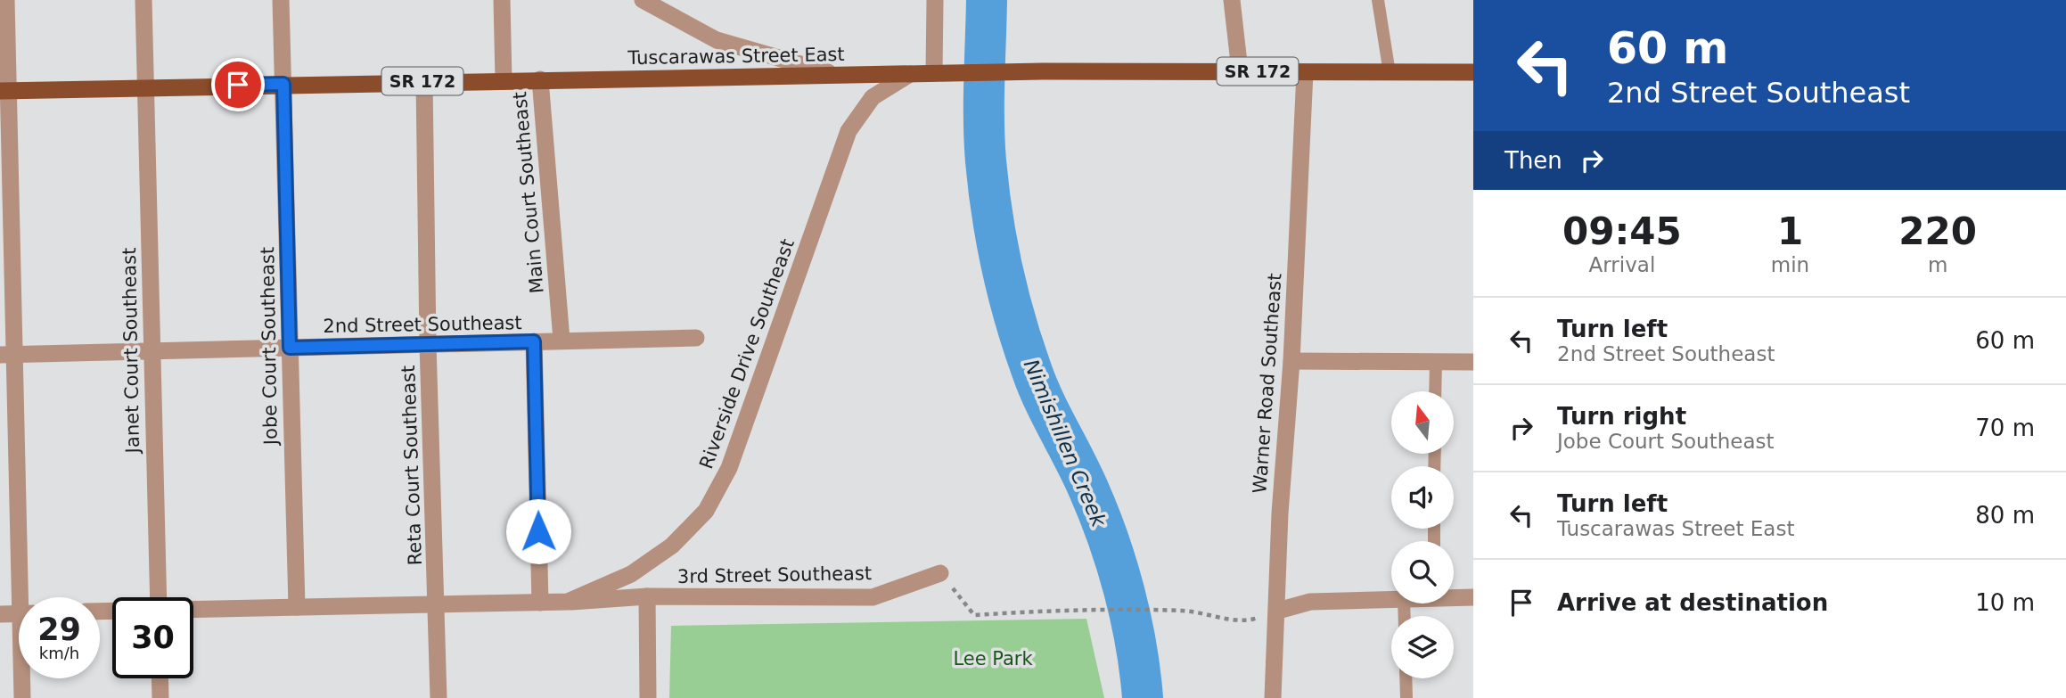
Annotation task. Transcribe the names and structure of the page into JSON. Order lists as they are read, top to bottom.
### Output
{
  "streets": {
    "main road": ["Tuscarawas Street East", "SR 172"],
    "street": [
      "Main Court Southeast",
      "2nd Street Southeast",
      "Jobe Court Southeast",
      "Janet Court Southeast",
      "Riverside Drive Southeast",
      "Warner Road Southeast",
      "Reta Court Southeast",
      "3rd Street Southeast"
    ]
  },
  "crossings": [
    ["Tuscarawas Street East", "Main Court Southeast"],
    ["Tuscarawas Street East", "Jobe Court Southeast"],
    ["Tuscarawas Street East", "Janet Court Southeast"],
    ["Tuscarawas Street East", "Riverside Drive Southeast"],
    ["Tuscarawas Street East", "Warner Road Southeast"],
    ["Tuscarawas Street East", "Reta Court Southeast"],
    ["Main Court Southeast", "2nd Street Southeast"],
    ["2nd Street Southeast", "Jobe Court Southeast"],
    ["2nd Street Southeast", "Janet Court Southeast"],
    ["2nd Street Southeast", "Reta Court Southeast"],
    ["Jobe Court Southeast", "3rd Street Southeast"],
    ["Riverside Drive Southeast", "3rd Street Southeast"],
    ["Reta Court Southeast", "3rd Street Southeast"]
  ],
  "water": ["Nimishillen Creek"],
  "parks": ["Lee Park"],
  "north": "top",
  "page": {
    "turn": ["60 m", "2nd Street Southeast"],
    "then": "Then",
    "eta": [
      "09:45",
      "Arrival",
      "1",
      "min",
      "220",
      "m"
    ],
    "list": [
      {
        "name": "Turn left",
        "note": "2nd Street Southeast",
        "value": "60 m"
      },
      {
        "name": "Turn right",
        "note": "Jobe Court Southeast",
        "value": "70 m"
      },
      {
        "name": "Turn left",
        "note": "Tuscarawas Street East",
        "value": "80 m"
      },
      {
        "name": "Arrive at destination",
        "value": "10 m"
      }
    ],
    "speed": "29 km/h",
    "limit": "30"
  }
}
